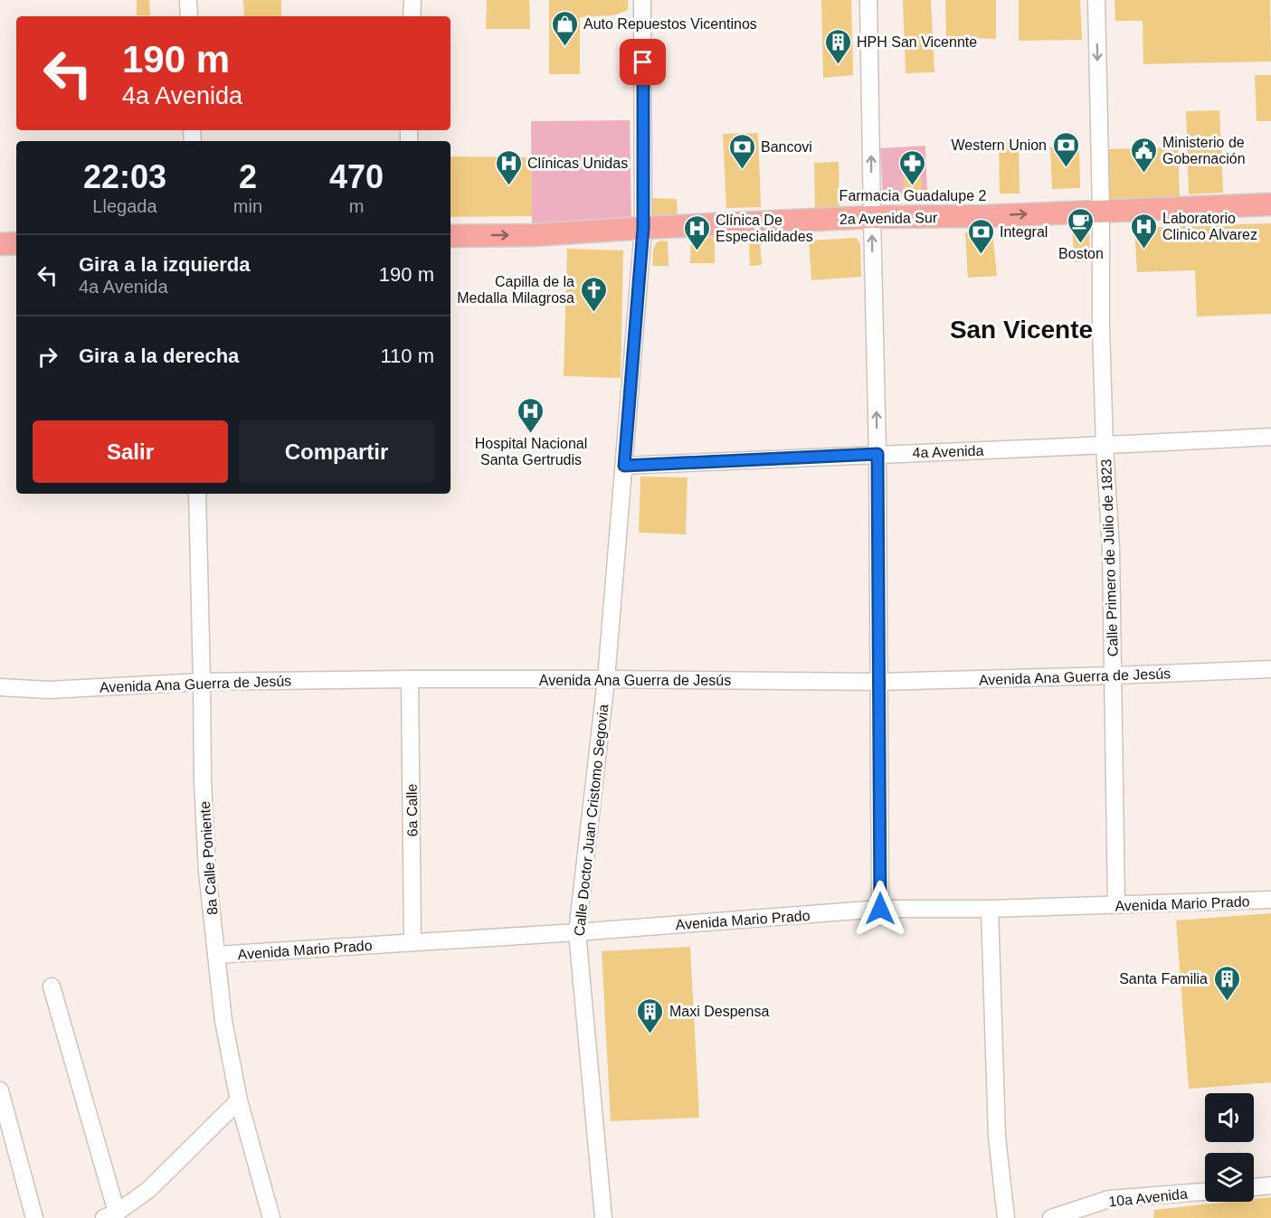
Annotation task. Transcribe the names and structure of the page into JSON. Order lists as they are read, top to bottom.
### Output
{
  "streets": {
    "main road": ["2a Avenida Sur"],
    "street": [
      "4a Avenida",
      "Calle Primero de Julio de 1823",
      "Avenida Ana Guerra de Jesús",
      "6a Calle",
      "Calle Doctor Juan Cristomo Segovia",
      "8a Calle Poniente",
      "Avenida Mario Prado",
      "10a Avenida"
    ]
  },
  "crossings": [
    ["2a Avenida Sur", "Calle Primero de Julio de 1823"],
    ["2a Avenida Sur", "Calle Doctor Juan Cristomo Segovia"],
    ["4a Avenida", "Calle Primero de Julio de 1823"],
    ["4a Avenida", "Calle Doctor Juan Cristomo Segovia"],
    ["Calle Primero de Julio de 1823", "Avenida Ana Guerra de Jesús"],
    ["Calle Primero de Julio de 1823", "Avenida Mario Prado"],
    ["Avenida Ana Guerra de Jesús", "6a Calle"],
    ["Avenida Ana Guerra de Jesús", "Calle Doctor Juan Cristomo Segovia"],
    ["Avenida Ana Guerra de Jesús", "8a Calle Poniente"],
    ["6a Calle", "Avenida Mario Prado"],
    ["Calle Doctor Juan Cristomo Segovia", "Avenida Mario Prado"],
    ["8a Calle Poniente", "Avenida Mario Prado"]
  ],
  "one_way": ["2a Avenida Sur"],
  "districts": ["San Vicente"],
  "places": {
    "shop": ["Auto Repuestos Vicentinos"],
    "building": ["HPH San Vicennte", "Santa Familia", "Maxi Despensa"],
    "bank": ["Western Union", "Bancovi", "Integral"],
    "public building": ["Ministerio de Gobernación"],
    "hospital": [
      "Clínicas Unidas",
      "Laboratorio Clinico Alvarez",
      "Clínica De Especialidades",
      "Hospital Nacional Santa Gertrudis"
    ],
    "pharmacy": ["Farmacia Guadalupe 2"],
    "cafe": ["Boston"],
    "church": ["Capilla de la Medalla Milagrosa"]
  },
  "page": {
    "turn": ["190 m", "4a Avenida"],
    "eta": [
      "22:03",
      "Llegada",
      "2",
      "min",
      "470",
      "m"
    ],
    "list": [
      {
        "name": "Gira a la izquierda",
        "note": "4a Avenida",
        "value": "190 m"
      },
      {
        "name": "Gira a la derecha",
        "value": "110 m"
      }
    ],
    "buttons": ["Salir", "Compartir"]
  }
}
